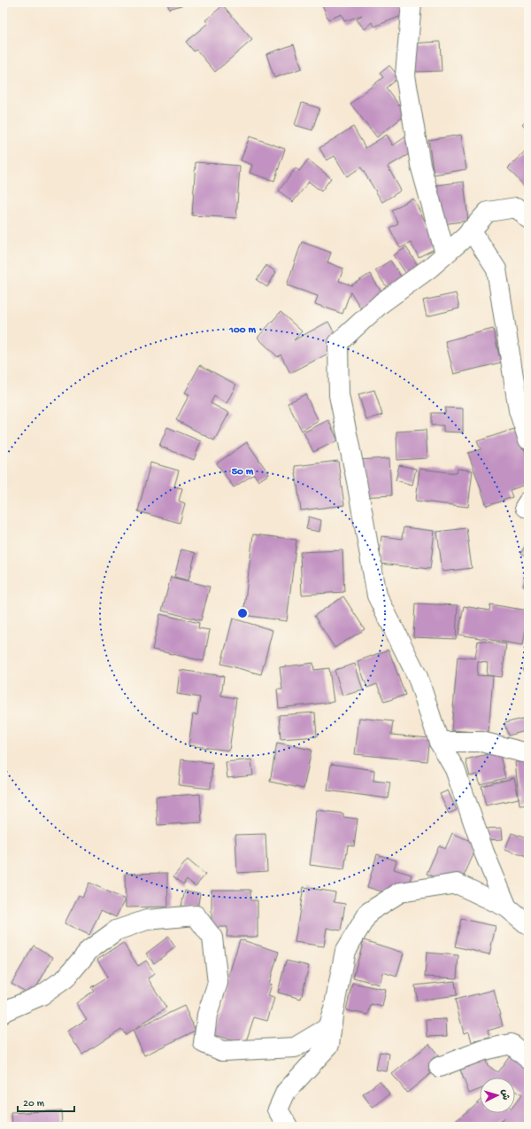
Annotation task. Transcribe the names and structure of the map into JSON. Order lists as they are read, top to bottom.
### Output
{
  "scale_bar": "20 m",
  "north": "right",
  "rings": ["100 m", "50 m"]
}
